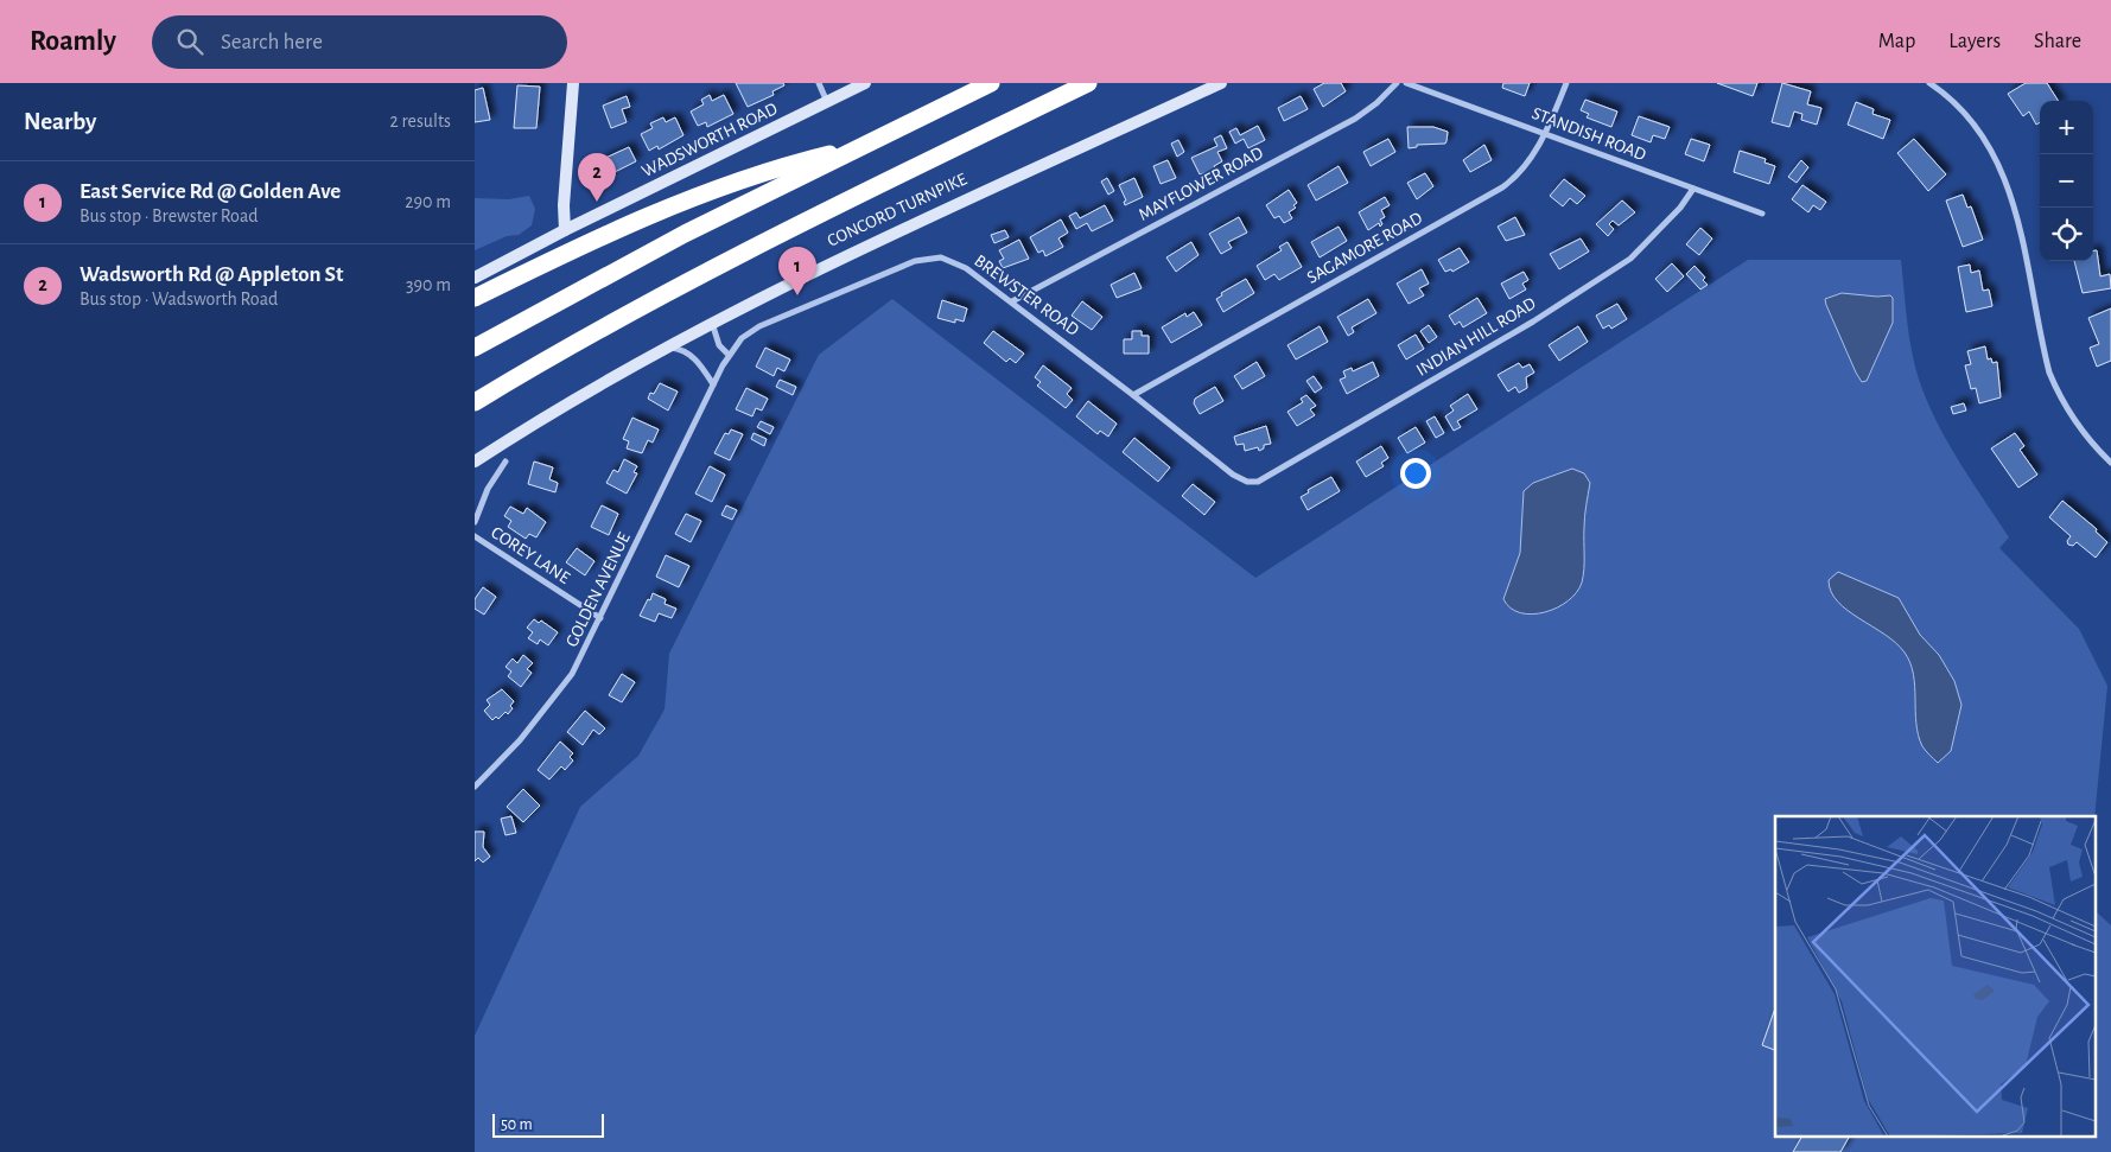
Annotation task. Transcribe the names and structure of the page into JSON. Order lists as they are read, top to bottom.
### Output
{
  "streets": {
    "highway": ["CONCORD TURNPIKE"],
    "main road": ["WADSWORTH ROAD"],
    "street": [
      "STANDISH ROAD",
      "MAYFLOWER ROAD",
      "SAGAMORE ROAD",
      "BREWSTER ROAD",
      "INDIAN HILL ROAD",
      "COREY LANE",
      "GOLDEN AVENUE"
    ]
  },
  "crossings": [
    ["STANDISH ROAD", "SAGAMORE ROAD"],
    ["STANDISH ROAD", "INDIAN HILL ROAD"],
    ["MAYFLOWER ROAD", "BREWSTER ROAD"],
    ["SAGAMORE ROAD", "BREWSTER ROAD"],
    ["BREWSTER ROAD", "INDIAN HILL ROAD"],
    ["BREWSTER ROAD", "GOLDEN AVENUE"],
    ["COREY LANE", "GOLDEN AVENUE"]
  ],
  "scale_bar": "50 m",
  "page": {
    "header": "Roamly",
    "search": "Search here",
    "nav": ["Map", "Layers", "Share"],
    "heading": ["Nearby", "2 results"],
    "map_buttons": ["+", "−"],
    "pins": ["2", "1"],
    "list": [
      {
        "mark": "1",
        "name": "East Service Rd @ Golden Ave",
        "note": "Bus stop · Brewster Road",
        "value": "290 m"
      },
      {
        "mark": "2",
        "name": "Wadsworth Rd @ Appleton St",
        "note": "Bus stop · Wadsworth Road",
        "value": "390 m"
      }
    ],
    "scale": "50 m"
  }
}
